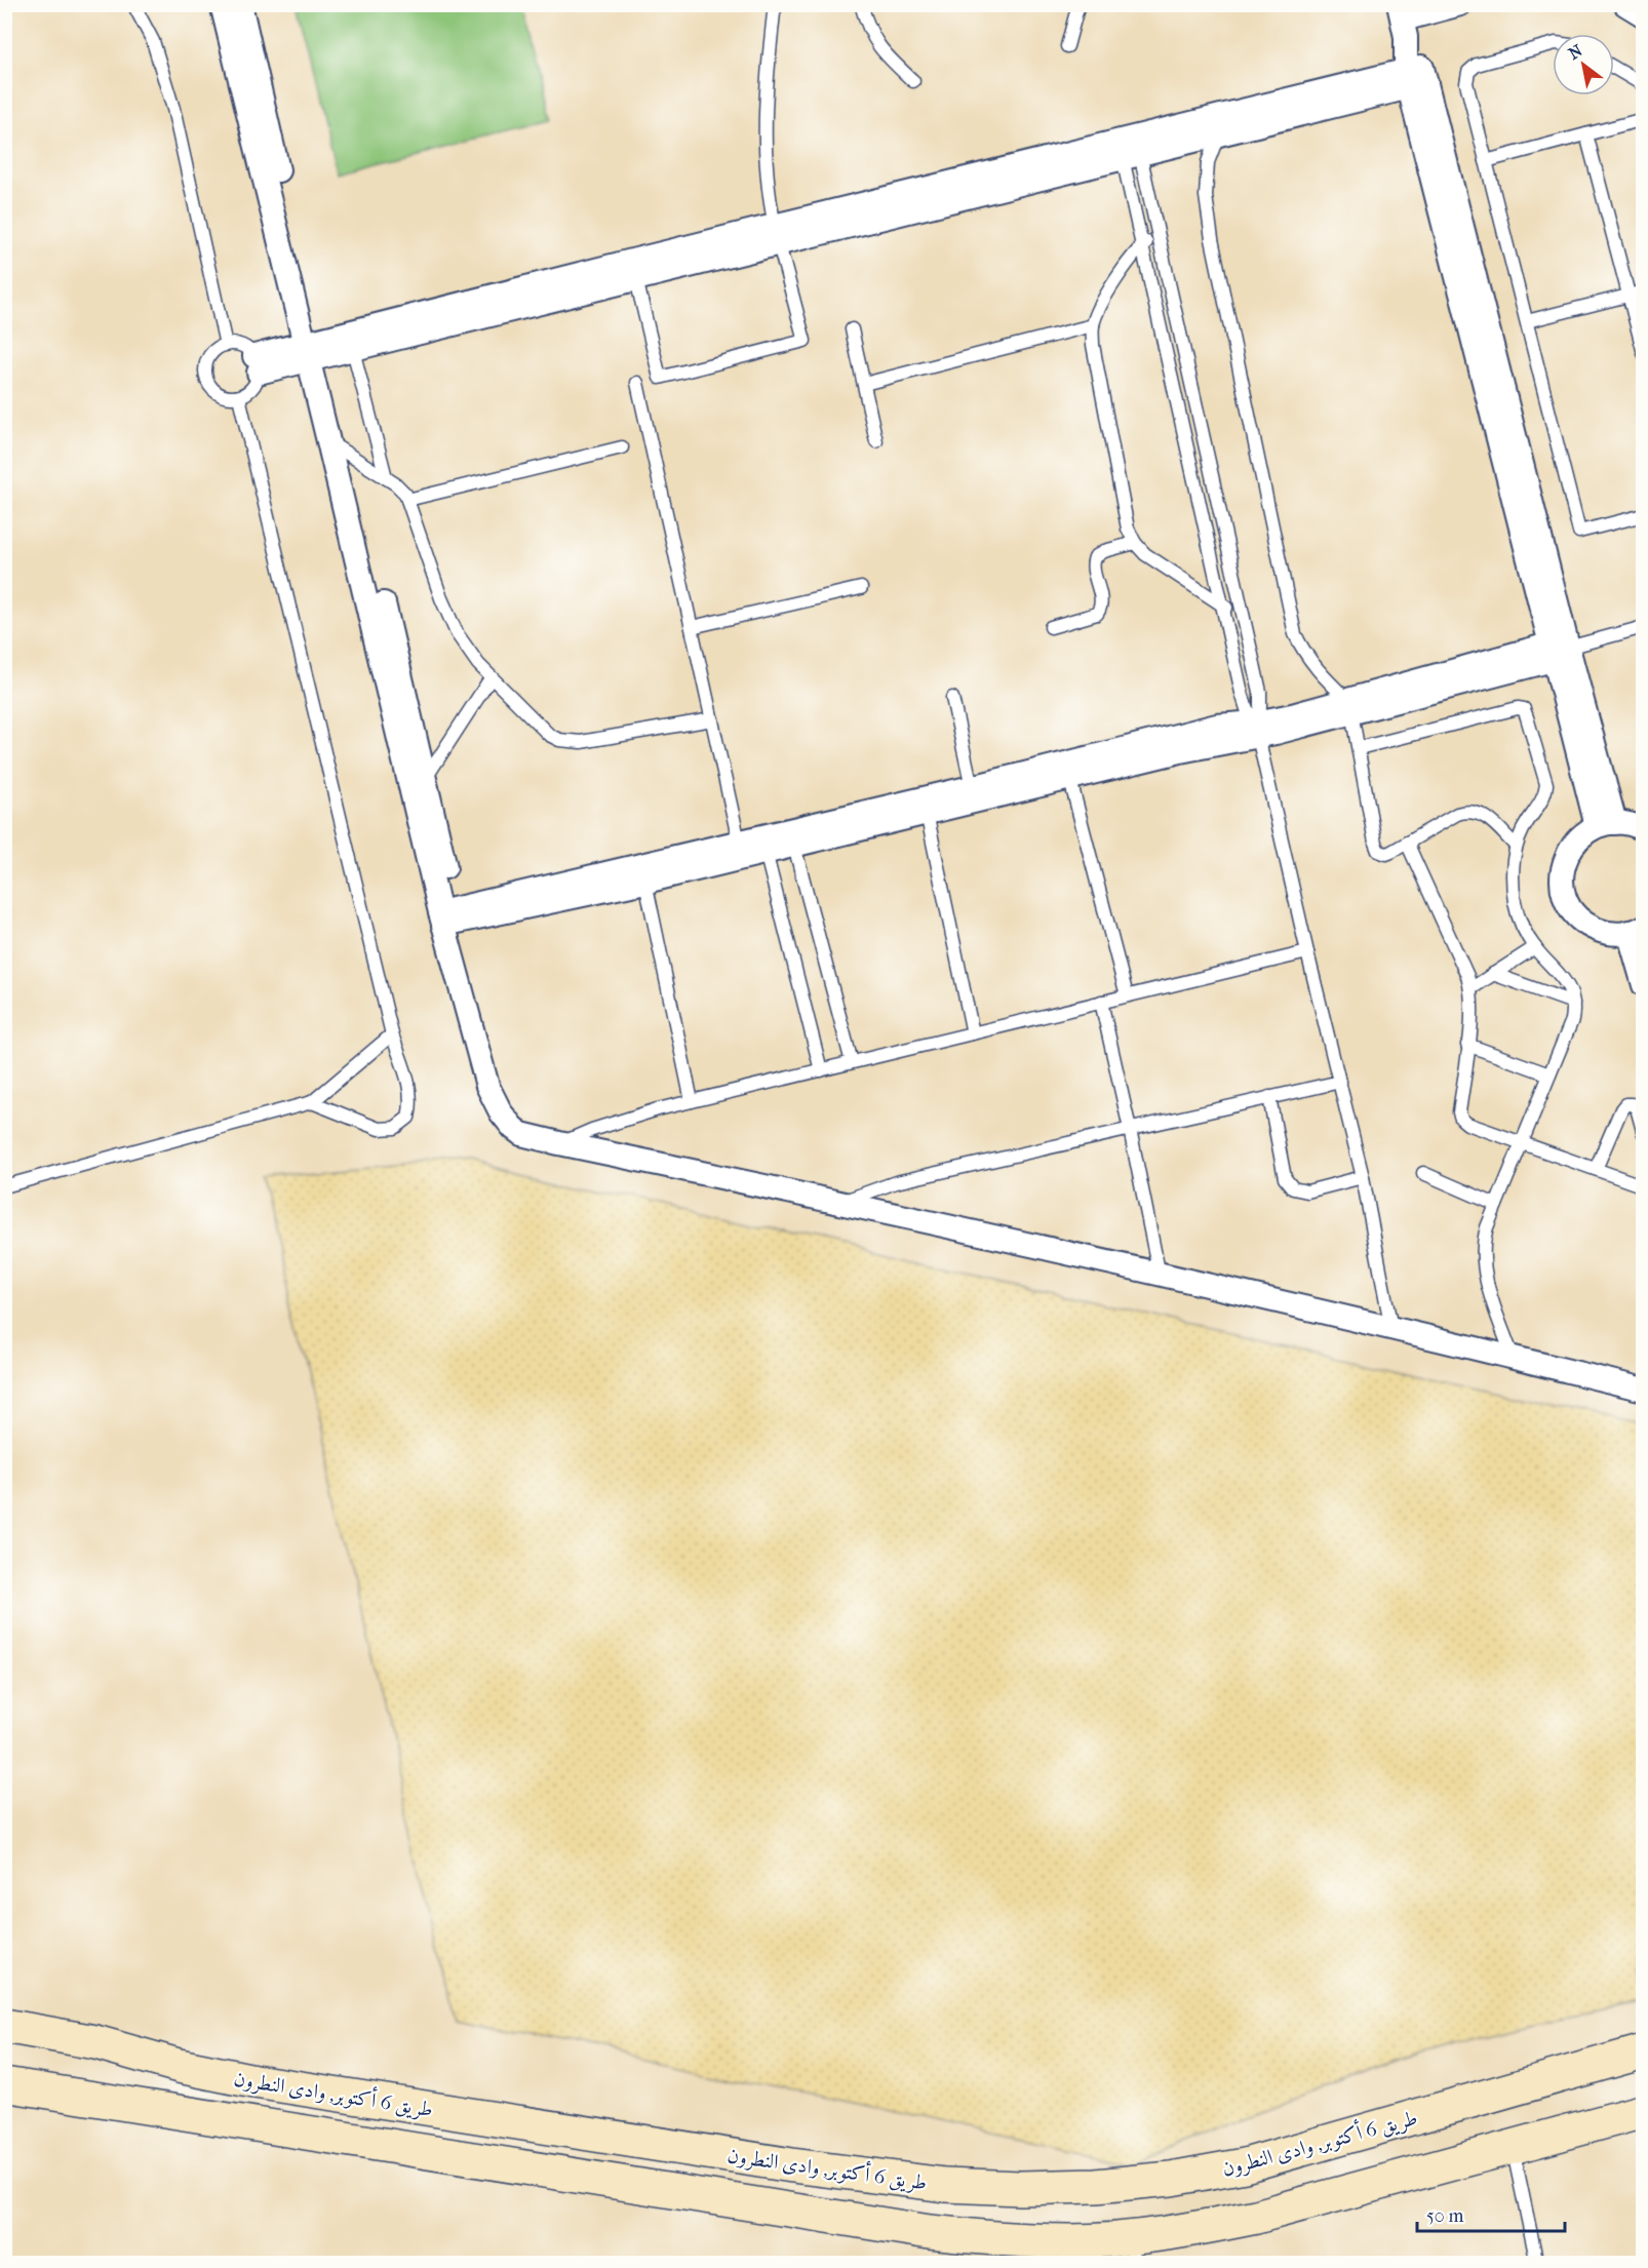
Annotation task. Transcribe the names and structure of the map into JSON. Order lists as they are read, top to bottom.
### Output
{
  "streets": {
    "street": ["طريق 6 أكتوبر, وادى النطرون"]
  },
  "scale_bar": "50 m",
  "north": "top left"
}
